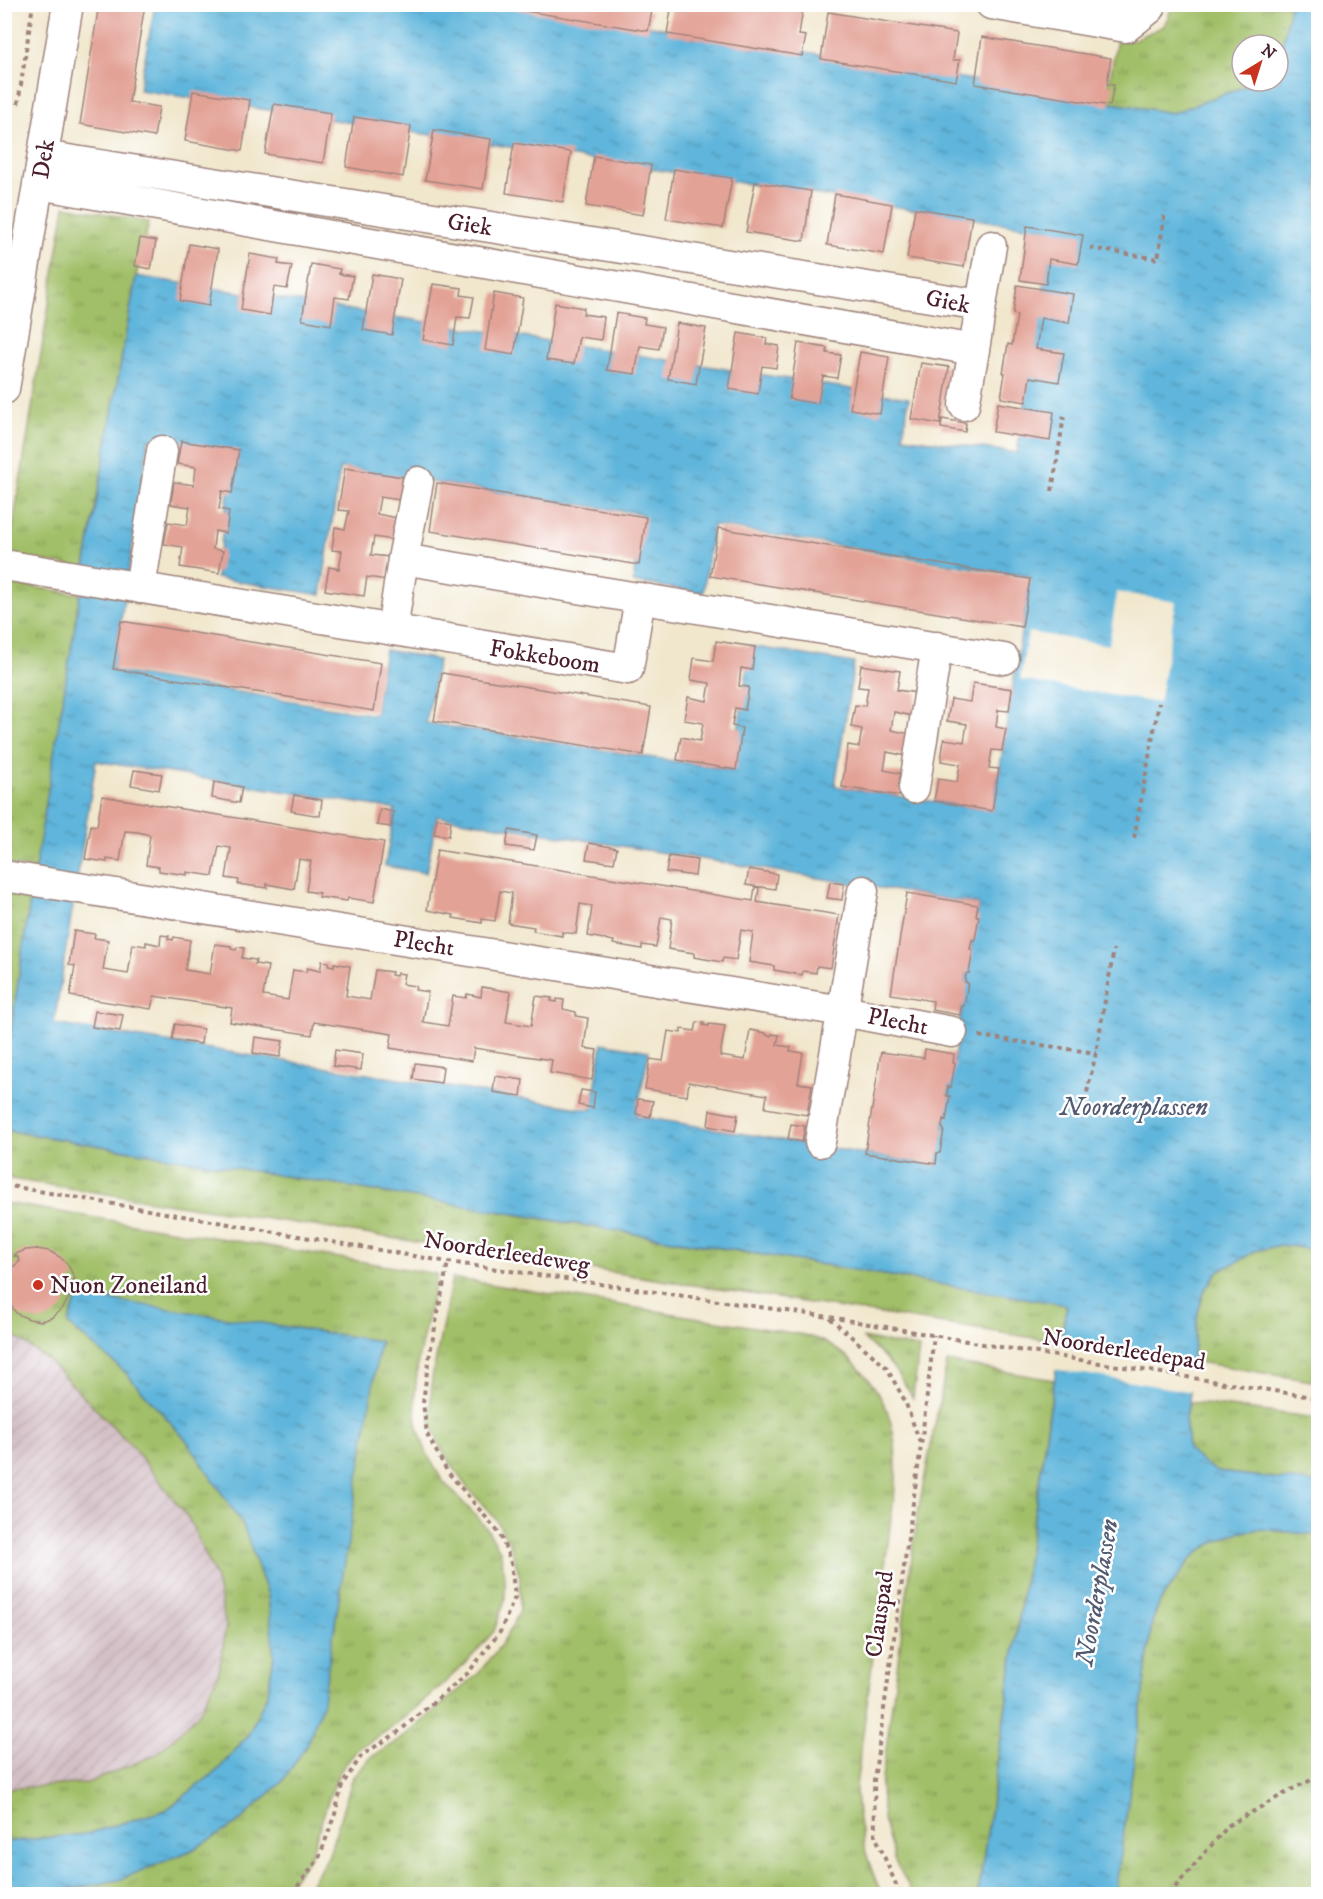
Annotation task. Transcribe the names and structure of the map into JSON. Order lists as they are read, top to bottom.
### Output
{
  "streets": {
    "street": [
      "Dek",
      "Giek",
      "Fokkeboom",
      "Plecht"
    ],
    "path": ["Noorderleedeweg", "Noorderleedepad", "Clauspad"]
  },
  "crossings": [
    ["Dek", "Giek"],
    ["Noorderleedeweg", "Noorderleedepad"],
    ["Noorderleedeweg", "Clauspad"]
  ],
  "water": ["Noorderplassen"],
  "places": ["Nuon Zoneiland"],
  "north": "top right"
}
